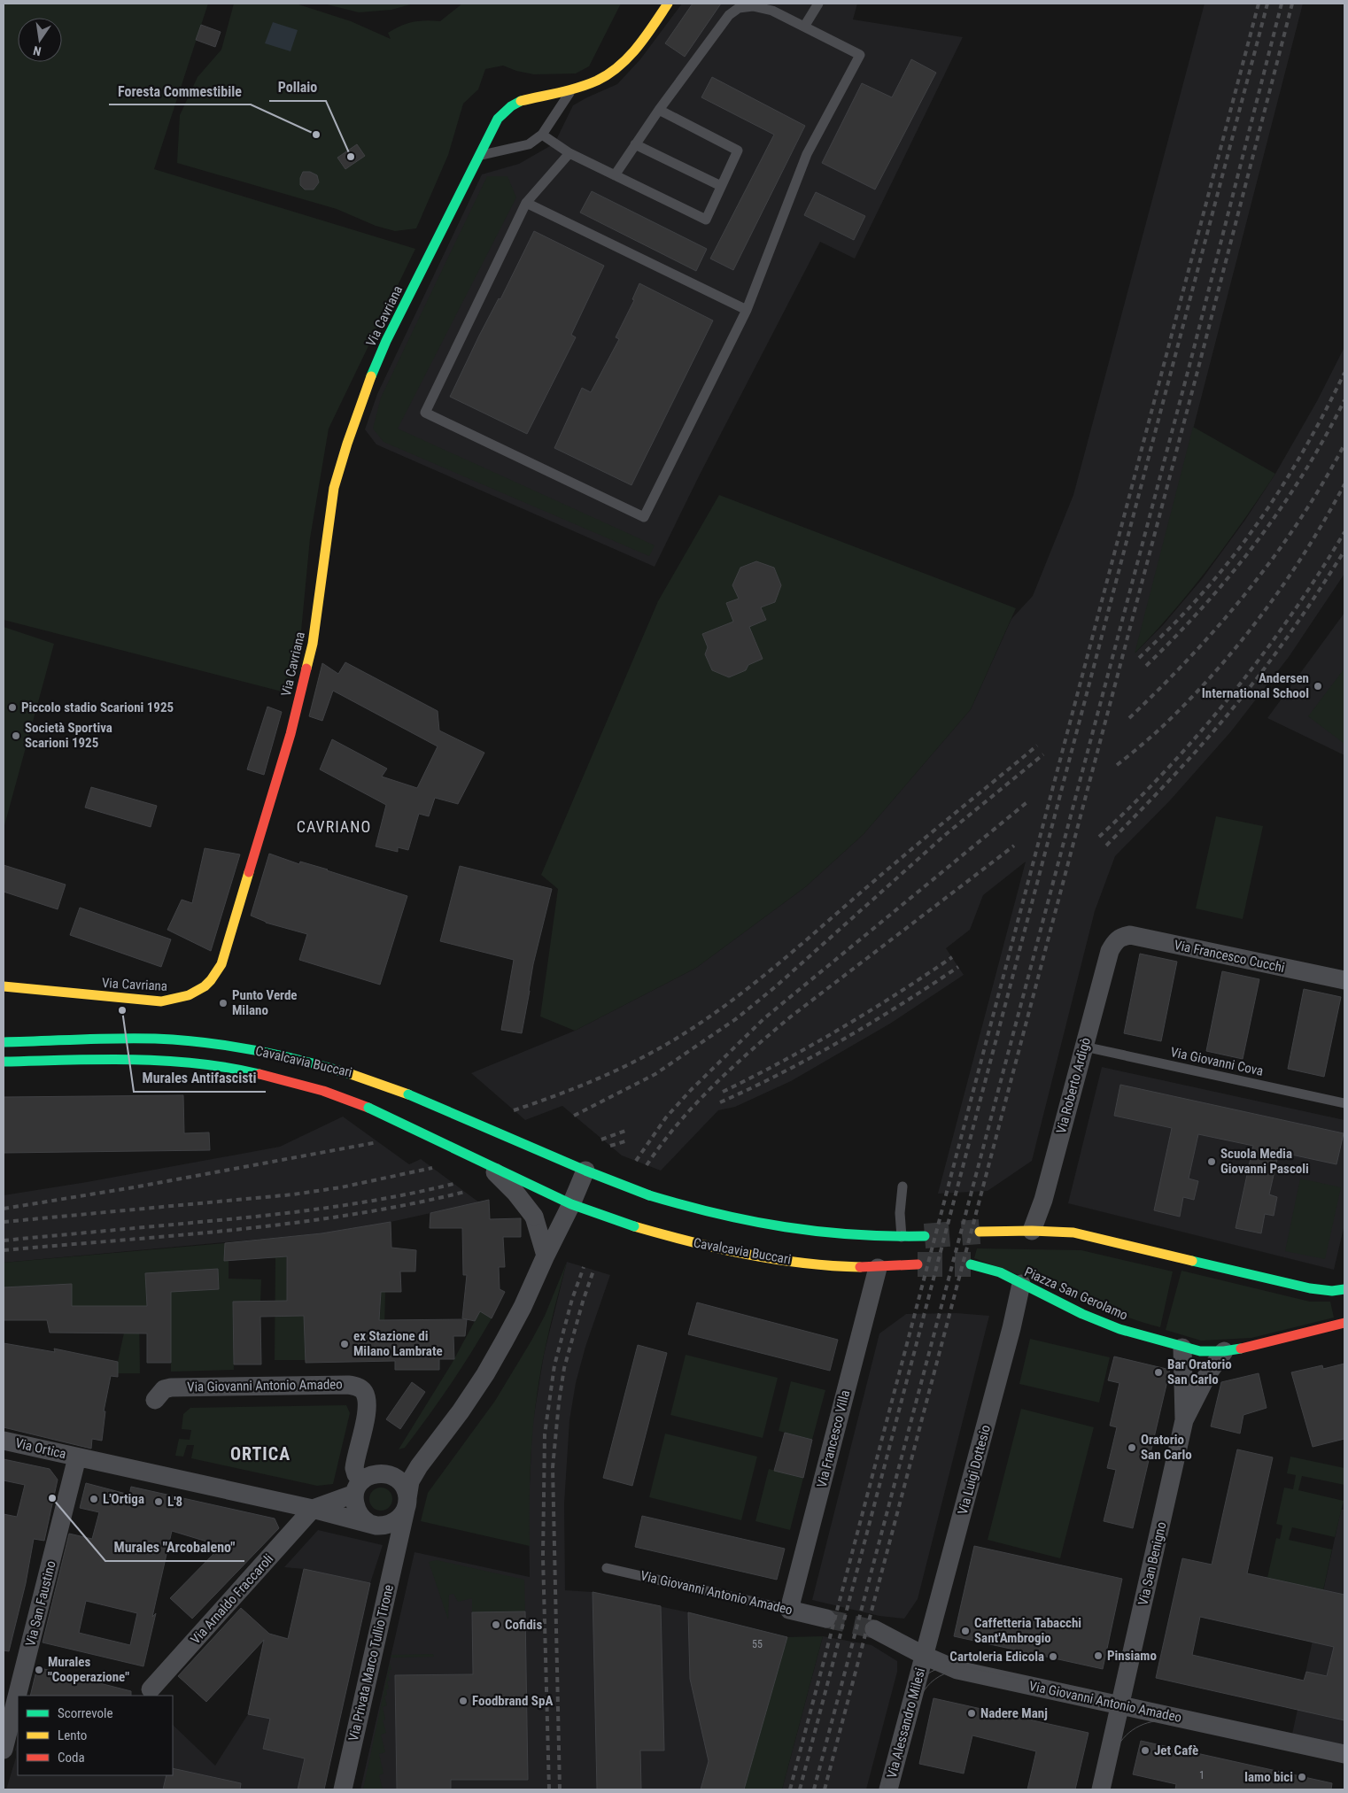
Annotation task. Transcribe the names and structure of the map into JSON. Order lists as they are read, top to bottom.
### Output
{
  "streets": {
    "street": [
      "Via Cavriana",
      "Via Francesco Cucchi",
      "Cavalcavia Buccari",
      "Via Roberto Ardigò",
      "Piazza San Gerolamo",
      "Via Giovanni Antonio Amadeo",
      "Via Francesco Villa",
      "Via Ortica",
      "Via Luigi Dottesio",
      "Via San Benigno",
      "Via Arnaldo Fraccaroli",
      "Via San Faustino",
      "Via Privata Marco Tullio Tirone",
      "Via Alessandro Milesi"
    ],
    "lane": ["Via Giovanni Cova"]
  },
  "crossings": [
    ["Via Francesco Cucchi", "Via Roberto Ardigò"],
    ["Cavalcavia Buccari", "Via Francesco Villa"],
    ["Via Giovanni Cova", "Via Roberto Ardigò"],
    ["Piazza San Gerolamo", "Via Luigi Dottesio"],
    ["Piazza San Gerolamo", "Via San Benigno"],
    ["Via Giovanni Antonio Amadeo", "Via Francesco Villa"],
    ["Via Giovanni Antonio Amadeo", "Via Luigi Dottesio"],
    ["Via Giovanni Antonio Amadeo", "Via San Benigno"],
    ["Via Giovanni Antonio Amadeo", "Via Privata Marco Tullio Tirone"],
    ["Via Giovanni Antonio Amadeo", "Via Alessandro Milesi"],
    ["Via Ortica", "Via San Faustino"],
    ["Via Luigi Dottesio", "Via Alessandro Milesi"]
  ],
  "districts": ["CAVRIANO", "ORTICA"],
  "places": [
    "Foresta Commestibile",
    "Pollaio",
    "Andersen International School",
    "Piccolo stadio Scarioni 1925",
    "Società Sportiva Scarioni 1925",
    "Punto Verde Milano",
    "Murales Antifascisti",
    "Scuola Media Giovanni Pascoli",
    "ex Stazione di Milano Lambrate",
    "Bar Oratorio San Carlo",
    "Oratorio San Carlo",
    "Murales \"Arcobaleno\"",
    "L'Ortiga",
    "L'8",
    "Cofidis",
    "Caffetteria Tabacchi Sant'Ambrogio",
    "Pinsiamo",
    "Cartoleria Edicola",
    "Murales \"Cooperazione\"",
    "Foodbrand SpA",
    "Nadere Manj",
    "Jet Cafè",
    "Iamo bici"
  ],
  "house_numbers": ["55", "1"],
  "legend": ["Scorrevole", "Lento", "Coda"],
  "north": "bottom"
}
